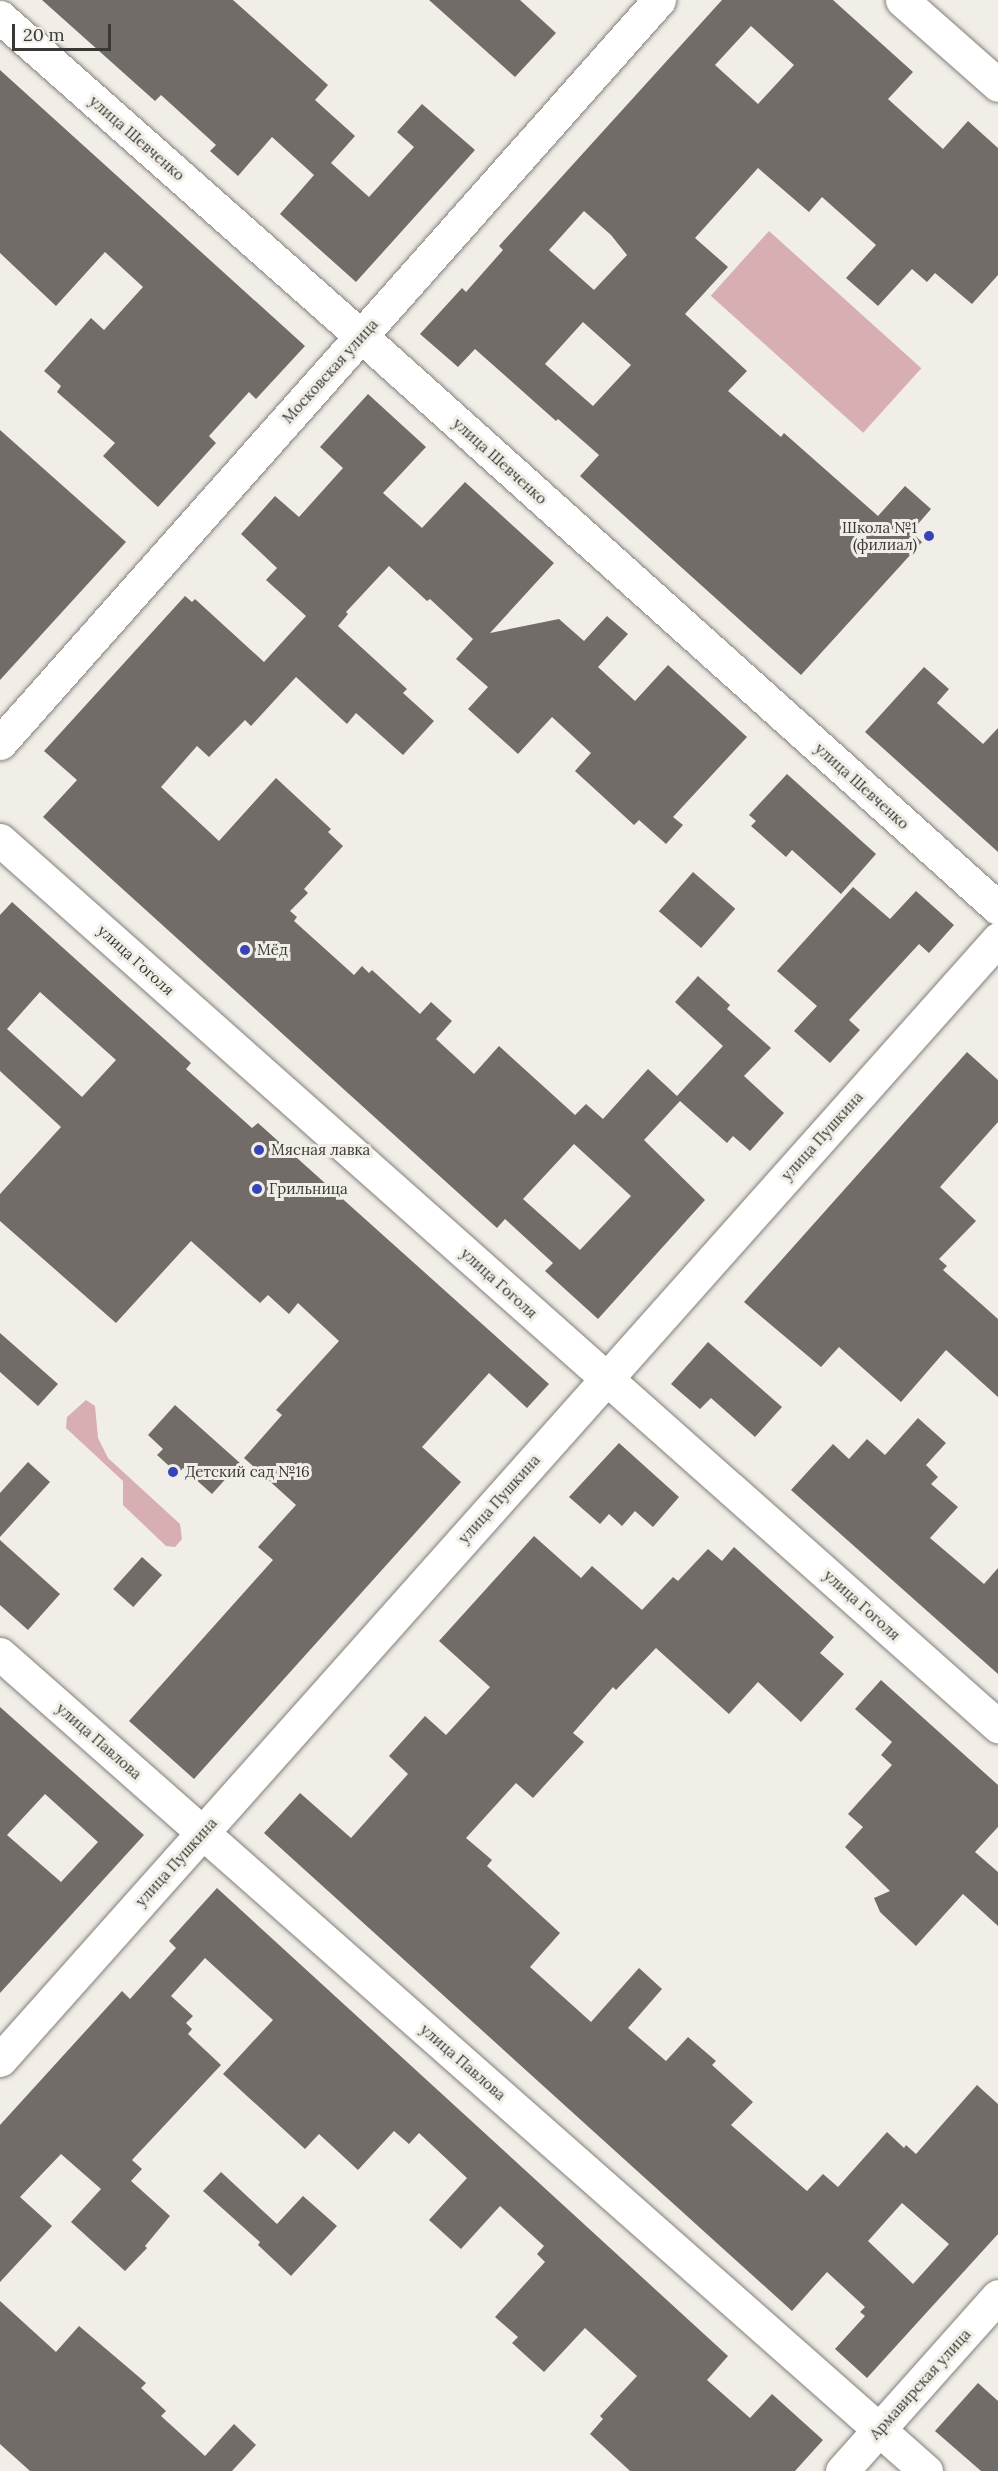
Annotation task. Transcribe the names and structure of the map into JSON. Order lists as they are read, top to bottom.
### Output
{
  "streets": {
    "street": [
      "улица Шевченко",
      "Московская улица",
      "улица Гоголя",
      "улица Пушкина",
      "улица Павлова",
      "Армавирская улица"
    ]
  },
  "crossings": [
    ["улица Шевченко", "Московская улица"],
    ["улица Гоголя", "улица Пушкина"],
    ["улица Пушкина", "улица Павлова"],
    ["улица Павлова", "Армавирская улица"]
  ],
  "places": [
    "Школа №1 (филиал)",
    "Мёд",
    "Мясная лавка",
    "Грильница",
    "Детский сад №16"
  ],
  "scale_bar": "20 m"
}
